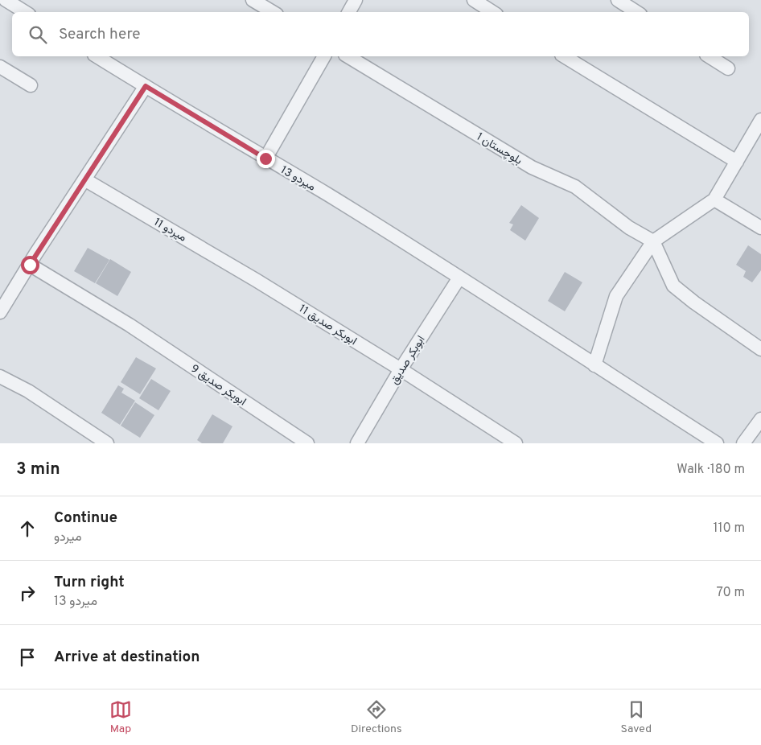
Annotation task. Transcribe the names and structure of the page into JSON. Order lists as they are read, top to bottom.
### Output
{
  "streets": {
    "street": [
      "بلوچستان 1",
      "میردو 13",
      "میردو 11",
      "ابوبکر صدیق 11",
      "ابوبکر صدیق",
      "ابوبکر صدیق 9"
    ]
  },
  "crossings": [
    ["میردو 13", "ابوبکر صدیق"],
    ["میردو 11", "ابوبکر صدیق 11"],
    ["ابوبکر صدیق 11", "ابوبکر صدیق"]
  ],
  "page": {
    "search": "Search here",
    "heading": ["3 min", "Walk · 180 m"],
    "list": [
      ["Continue", "میردو", "110 m"],
      ["Turn right", "میردو 13", "70 m"],
      "Arrive at destination"
    ],
    "nav": ["Map", "Directions", "Saved"]
  }
}
